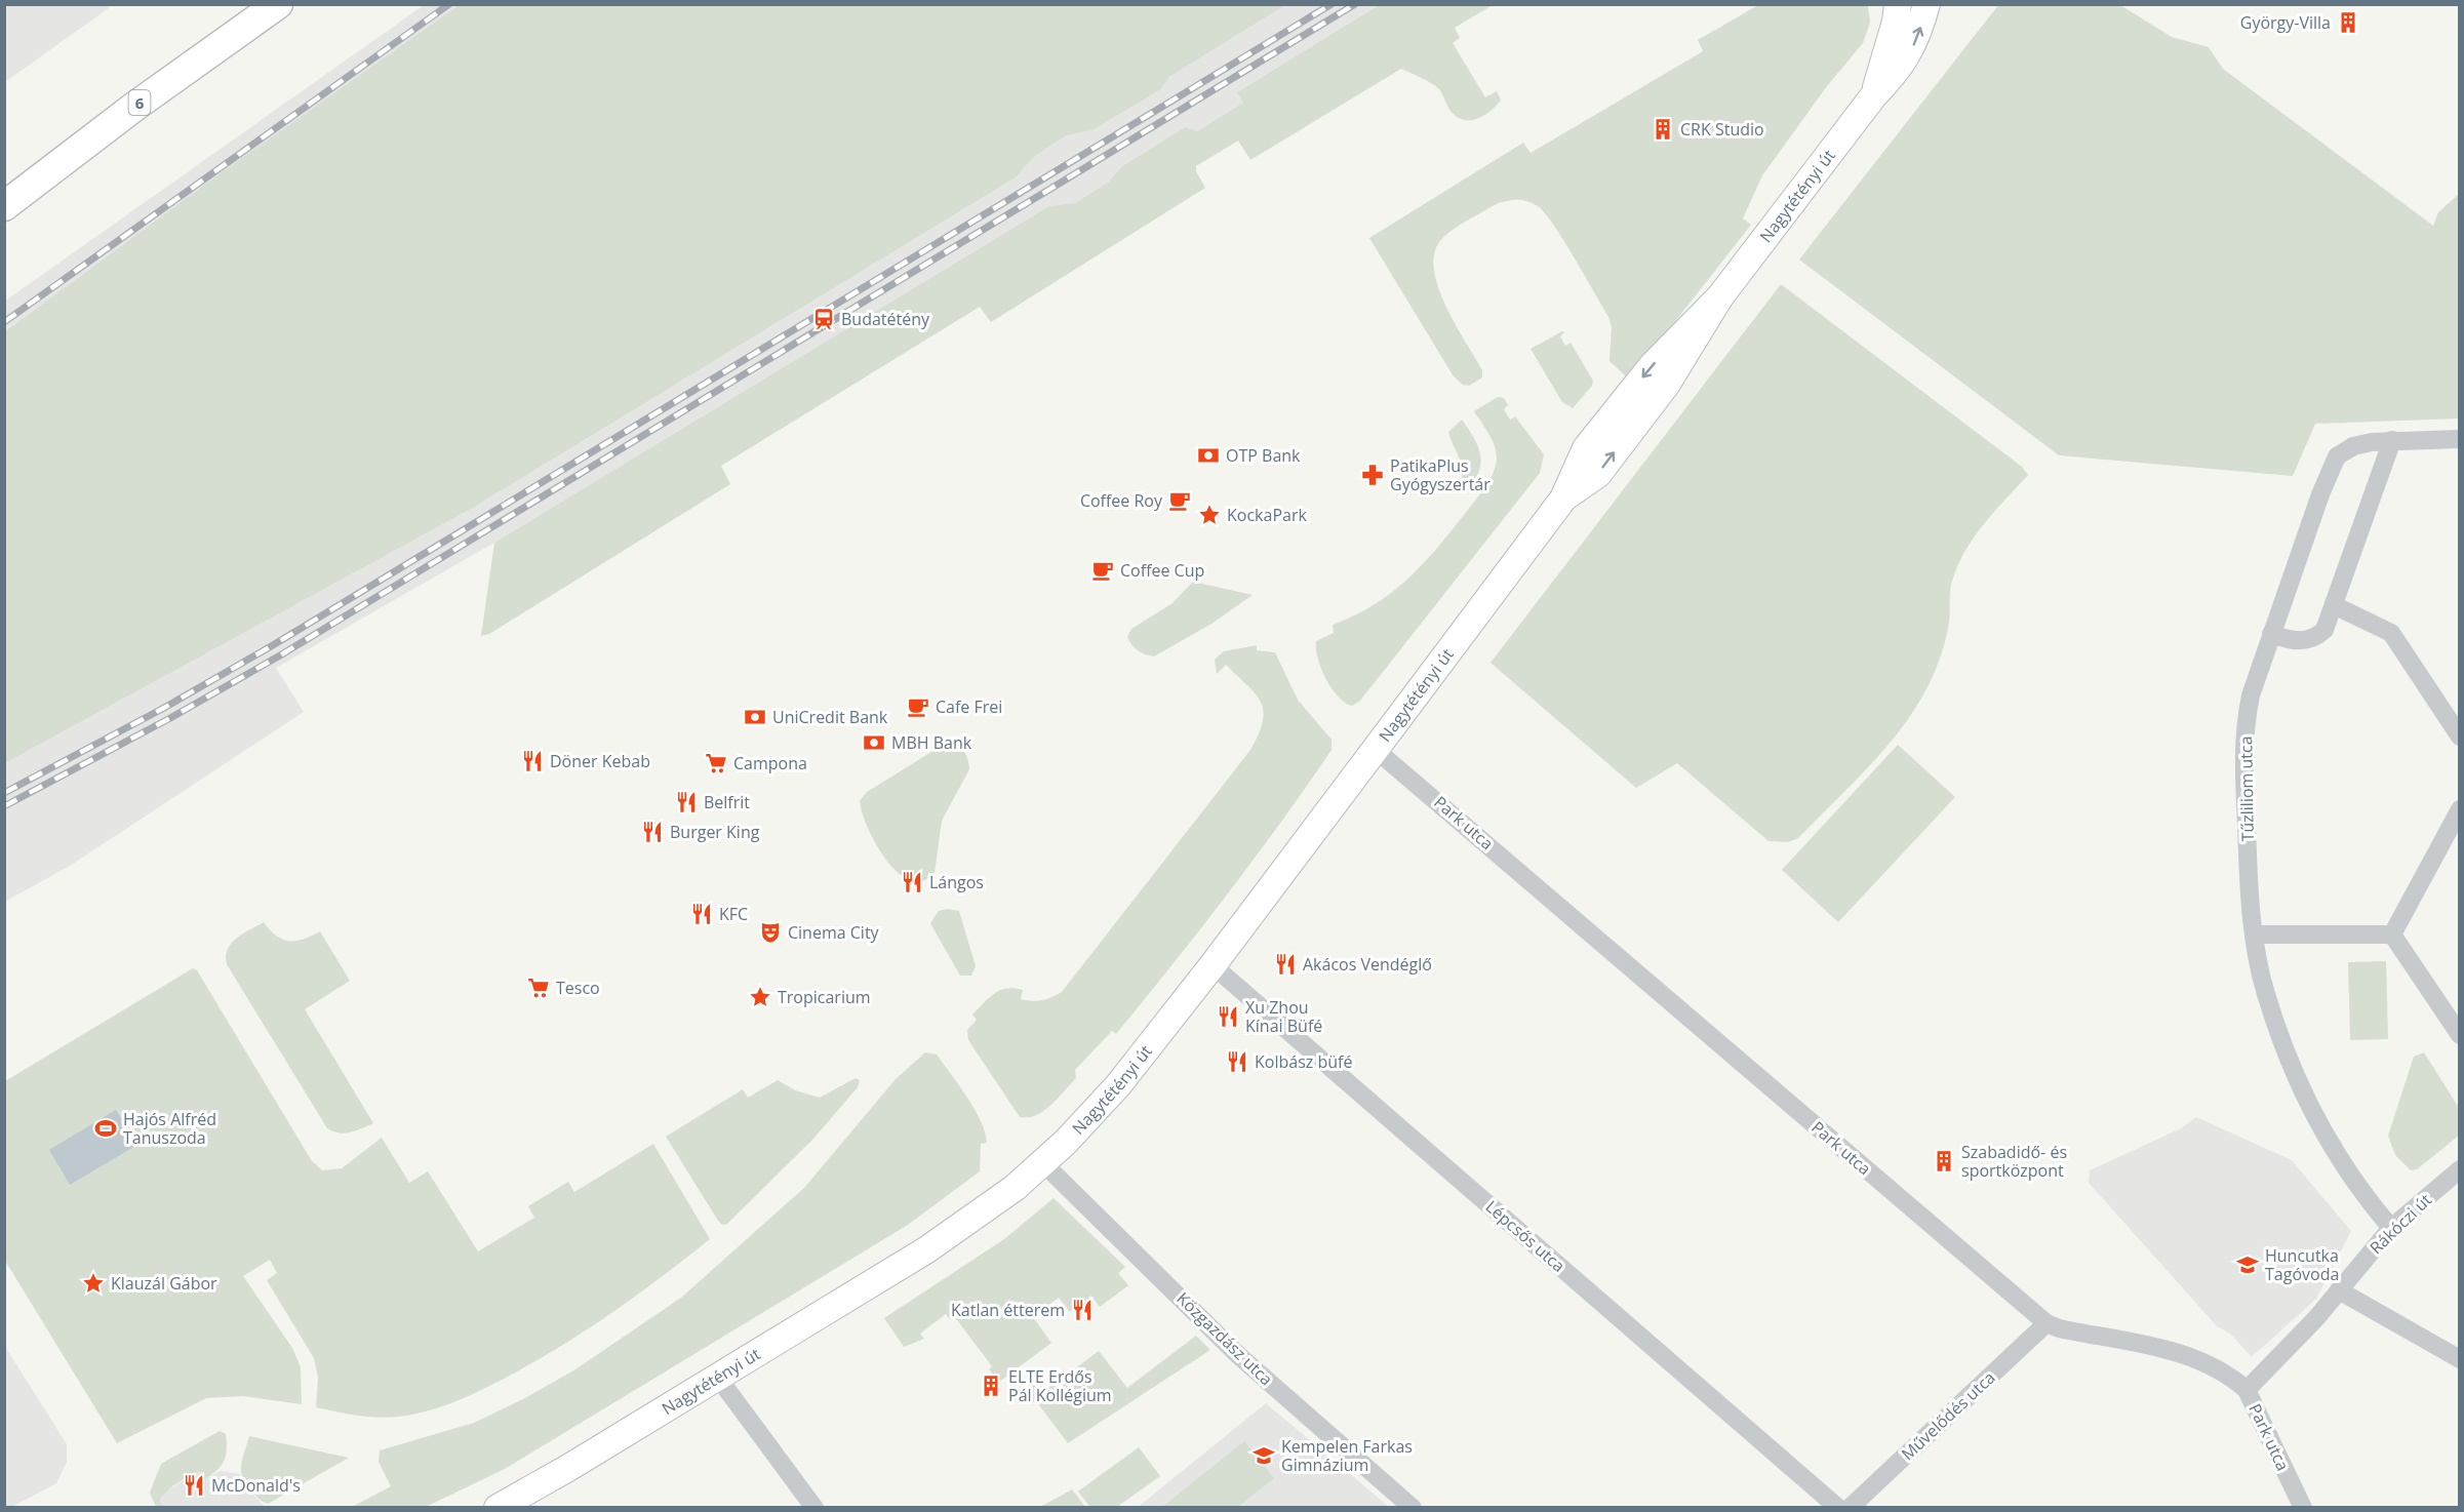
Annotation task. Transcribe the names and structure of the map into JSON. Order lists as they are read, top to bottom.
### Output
{
  "streets": {
    "main road": ["6", "Nagytétényi út"],
    "street": [
      "Tűzliliom utca",
      "Park utca",
      "Rákóczi út",
      "Lépcsős utca",
      "Közgazdász utca",
      "Művelődés utca"
    ]
  },
  "crossings": [
    ["Nagytétényi út", "Park utca"],
    ["Nagytétényi út", "Lépcsős utca"],
    ["Nagytétényi út", "Közgazdász utca"],
    ["Tűzliliom utca", "Rákóczi út"],
    ["Park utca", "Rákóczi út"],
    ["Park utca", "Művelődés utca"],
    ["Lépcsős utca", "Művelődés utca"]
  ],
  "places": {
    "building": [
      "György-Villa",
      "CRK Studio",
      "Szabadidő- és sportközpont",
      "ELTE Erdős Pál Kollégium"
    ],
    "station": ["Budatétény"],
    "bank": ["OTP Bank", "UniCredit Bank", "MBH Bank"],
    "pharmacy": ["PatikaPlus Gyógyszertár"],
    "cafe": ["Coffee Roy", "Coffee Cup", "Cafe Frei"],
    "place": ["KockaPark", "Tropicarium", "Klauzál Gábor"],
    "restaurant": [
      "Döner Kebab",
      "Belfrit",
      "Burger King",
      "Lángos",
      "KFC",
      "Akácos Vendéglő",
      "Xu Zhou Kínai Büfé",
      "Kolbász büfé",
      "Katlan étterem",
      "McDonald's"
    ],
    "supermarket": ["Campona", "Tesco"],
    "theatre": ["Cinema City"],
    "sports": ["Hajós Alfréd Tanuszoda"],
    "school or university": ["Huncutka Tagóvoda", "Kempelen Farkas Gimnázium"]
  }
}
